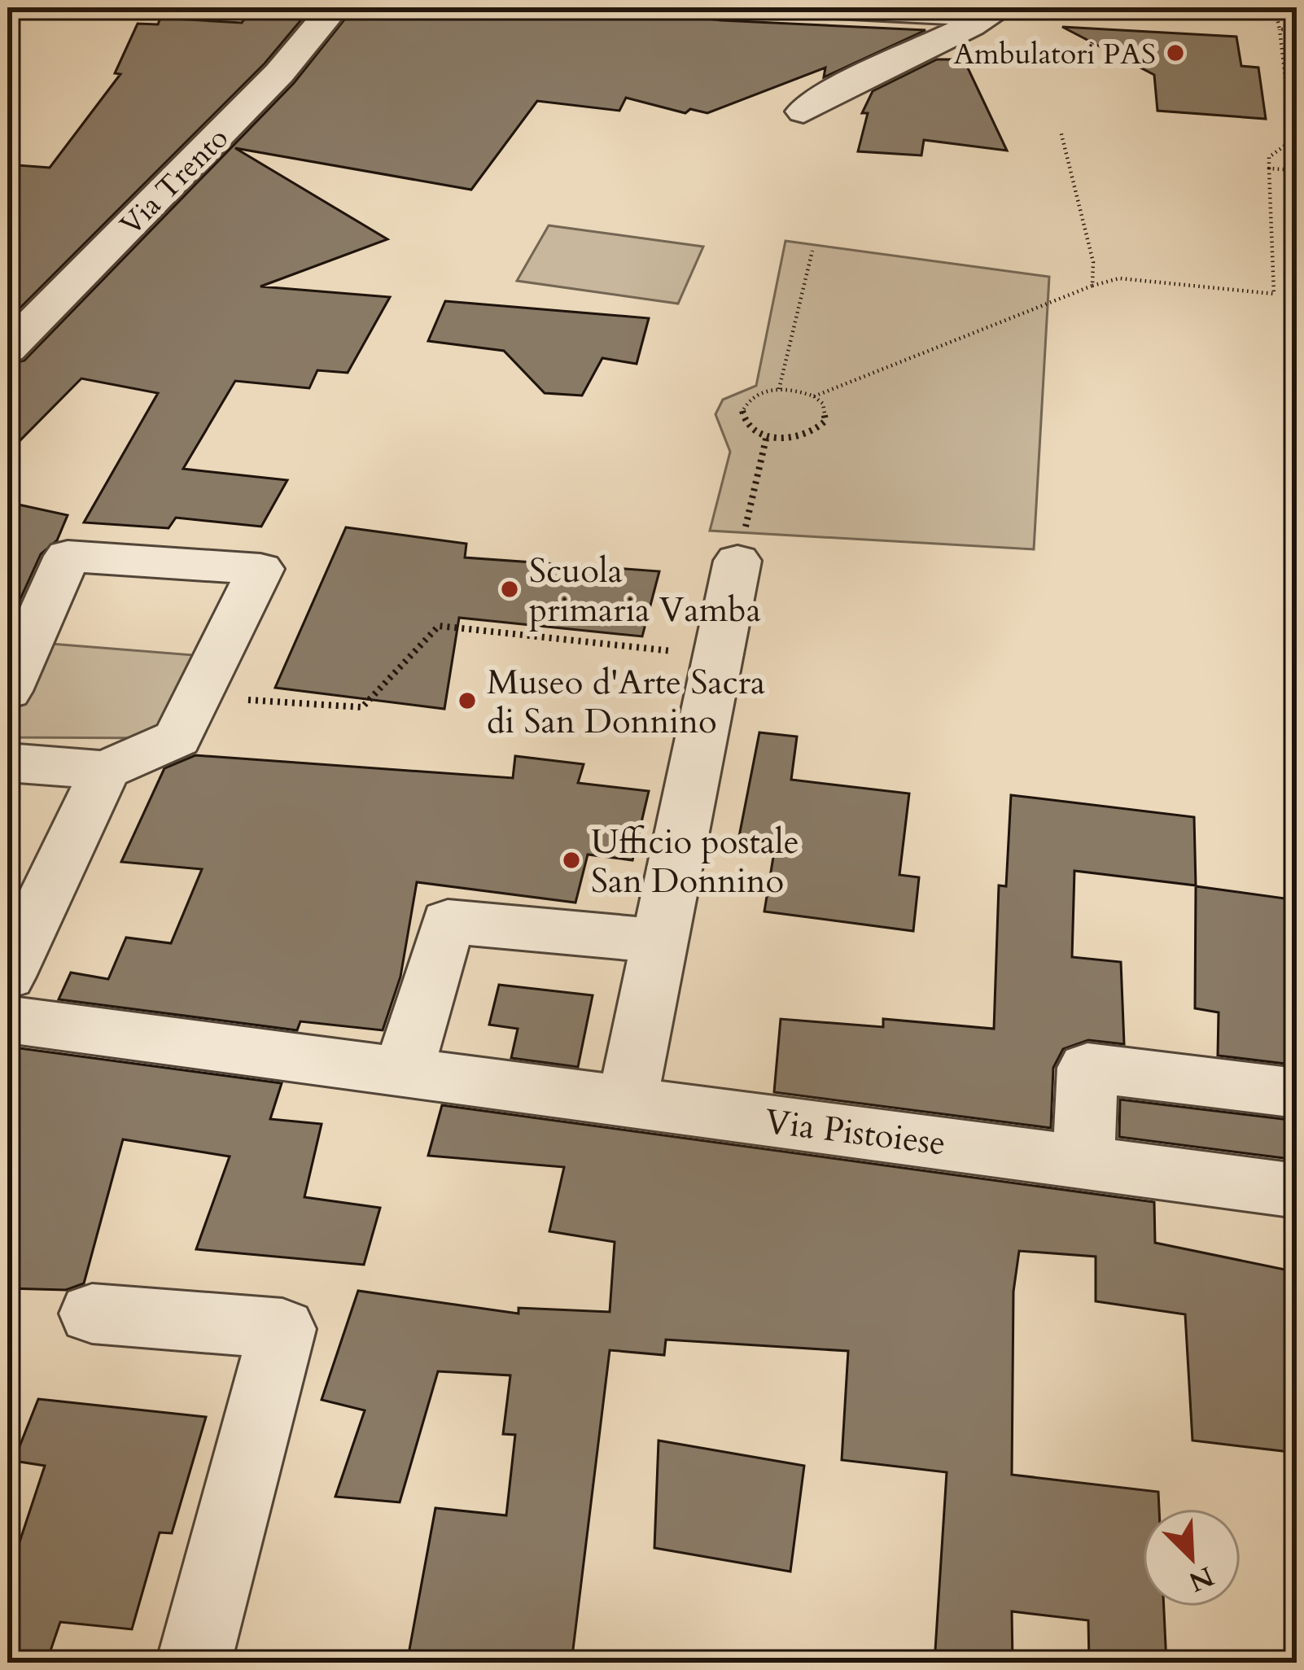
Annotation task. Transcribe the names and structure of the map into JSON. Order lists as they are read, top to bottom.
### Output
{
  "streets": {
    "street": ["Via Trento", "Via Pistoiese"]
  },
  "places": [
    "Ambulatori PAS",
    "Scuola primaria Vamba",
    "Museo d'Arte Sacra di San Donnino",
    "Ufficio postale San Donnino"
  ],
  "north": "bottom right"
}
